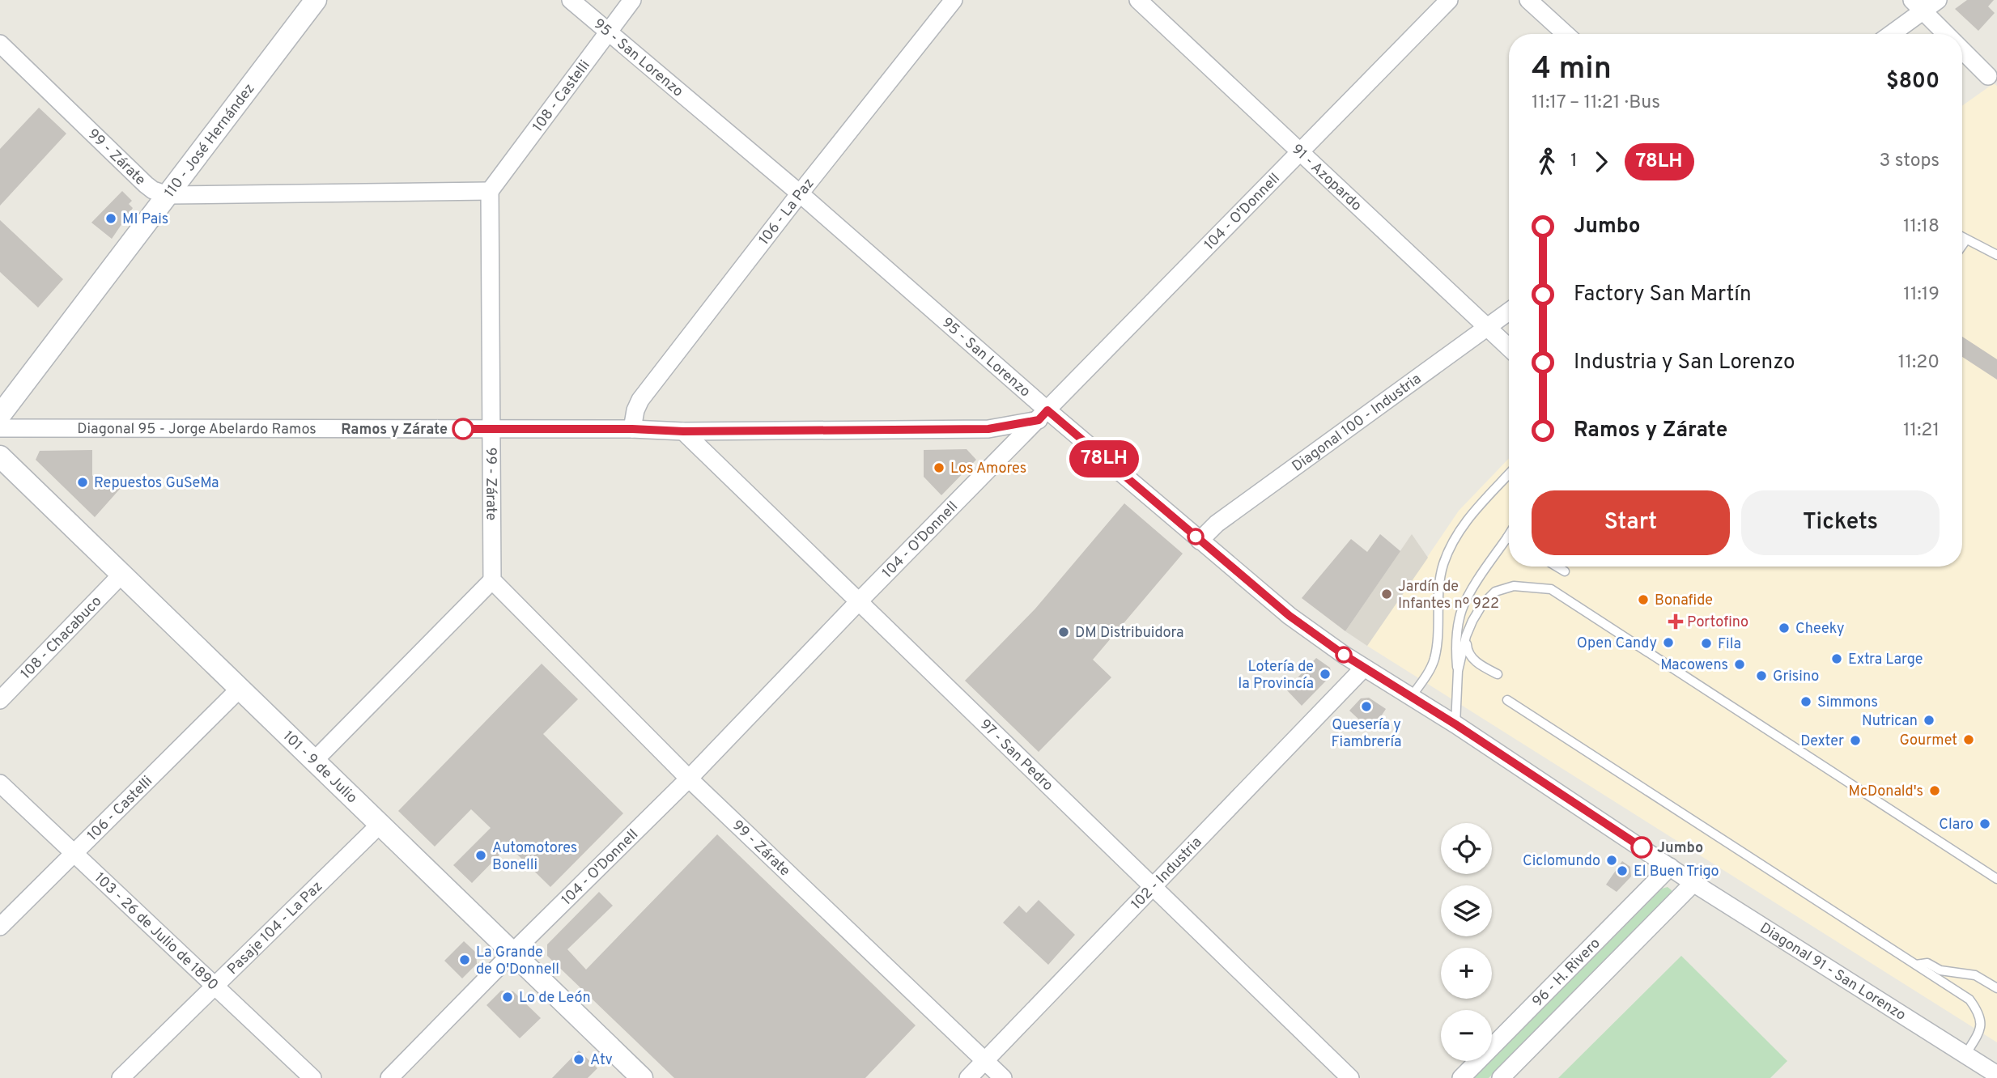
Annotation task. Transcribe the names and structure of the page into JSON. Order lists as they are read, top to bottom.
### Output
{
  "streets": {
    "street": [
      "95 - San Lorenzo",
      "108 - Castelli",
      "110 - José Hernández",
      "99 - Zárate",
      "91 - Azopardo",
      "106 - La Paz",
      "104 - O'Donnell",
      "Diagonal 100 - Industria",
      "Diagonal 95 - Jorge Abelardo Ramos",
      "108 - Chacabuco",
      "97 - San Pedro",
      "101 - 9 de Julio",
      "106 - Castelli",
      "102 - Industria",
      "Pasaje 104 - La Paz",
      "103 - 26 de Julio de 1890",
      "Diagonal 91 - San Lorenzo",
      "96 - H. Rivero"
    ]
  },
  "crossings": [
    ["95 - San Lorenzo", "108 - Castelli"],
    ["95 - San Lorenzo", "106 - La Paz"],
    ["95 - San Lorenzo", "104 - O'Donnell"],
    ["95 - San Lorenzo", "Diagonal 100 - Industria"],
    ["95 - San Lorenzo", "Diagonal 95 - Jorge Abelardo Ramos"],
    ["95 - San Lorenzo", "102 - Industria"],
    ["95 - San Lorenzo", "Diagonal 91 - San Lorenzo"],
    ["95 - San Lorenzo", "96 - H. Rivero"],
    ["108 - Castelli", "99 - Zárate"],
    ["110 - José Hernández", "99 - Zárate"],
    ["99 - Zárate", "104 - O'Donnell"],
    ["99 - Zárate", "Diagonal 95 - Jorge Abelardo Ramos"],
    ["99 - Zárate", "102 - Industria"],
    ["91 - Azopardo", "104 - O'Donnell"],
    ["91 - Azopardo", "Diagonal 100 - Industria"],
    ["106 - La Paz", "Diagonal 95 - Jorge Abelardo Ramos"],
    ["104 - O'Donnell", "Diagonal 95 - Jorge Abelardo Ramos"],
    ["104 - O'Donnell", "97 - San Pedro"],
    ["104 - O'Donnell", "101 - 9 de Julio"],
    ["Diagonal 95 - Jorge Abelardo Ramos", "97 - San Pedro"],
    ["108 - Chacabuco", "101 - 9 de Julio"],
    ["97 - San Pedro", "102 - Industria"],
    ["101 - 9 de Julio", "106 - Castelli"],
    ["101 - 9 de Julio", "Pasaje 104 - La Paz"],
    ["106 - Castelli", "103 - 26 de Julio de 1890"],
    ["Pasaje 104 - La Paz", "103 - 26 de Julio de 1890"],
    ["Diagonal 91 - San Lorenzo", "96 - H. Rivero"]
  ],
  "places": {
    "other": [
      "MI Pais",
      "Ramos y Zárate",
      "Los Amores",
      "Repuestos GuSeMa",
      "Jardín de Infantes nº 922",
      "Bonafide",
      "Cheeky",
      "DM Distribuidora",
      "Open Candy",
      "Fila",
      "Extra Large",
      "Macowens",
      "Lotería de la Provincía",
      "Grisino",
      "Simmons",
      "Quesería y Fiambrería",
      "Nutrican",
      "Gourmet",
      "Dexter",
      "McDonald's",
      "Claro",
      "Jumbo",
      "Automotores Bonelli",
      "Ciclomundo",
      "El Buen Trigo",
      "La Grande de O'Donnell",
      "Lo de León",
      "Atv"
    ],
    "health": ["Portofino"]
  },
  "lines": ["bus line 78LH"],
  "page": {
    "on_map": "78LH",
    "heading": ["4 min", "11:17 – 11:21 · Bus", "$800"],
    "legs": ["1", "78LH", "3 stops"],
    "list": [
      {
        "name": "Jumbo",
        "value": "11:18"
      },
      {
        "name": "Factory San Martín",
        "value": "11:19"
      },
      {
        "name": "Industria y San Lorenzo",
        "value": "11:20"
      },
      {
        "name": "Ramos y Zárate",
        "value": "11:21"
      }
    ],
    "buttons": ["Start", "Tickets"],
    "map_buttons": ["+", "−"]
  }
}
